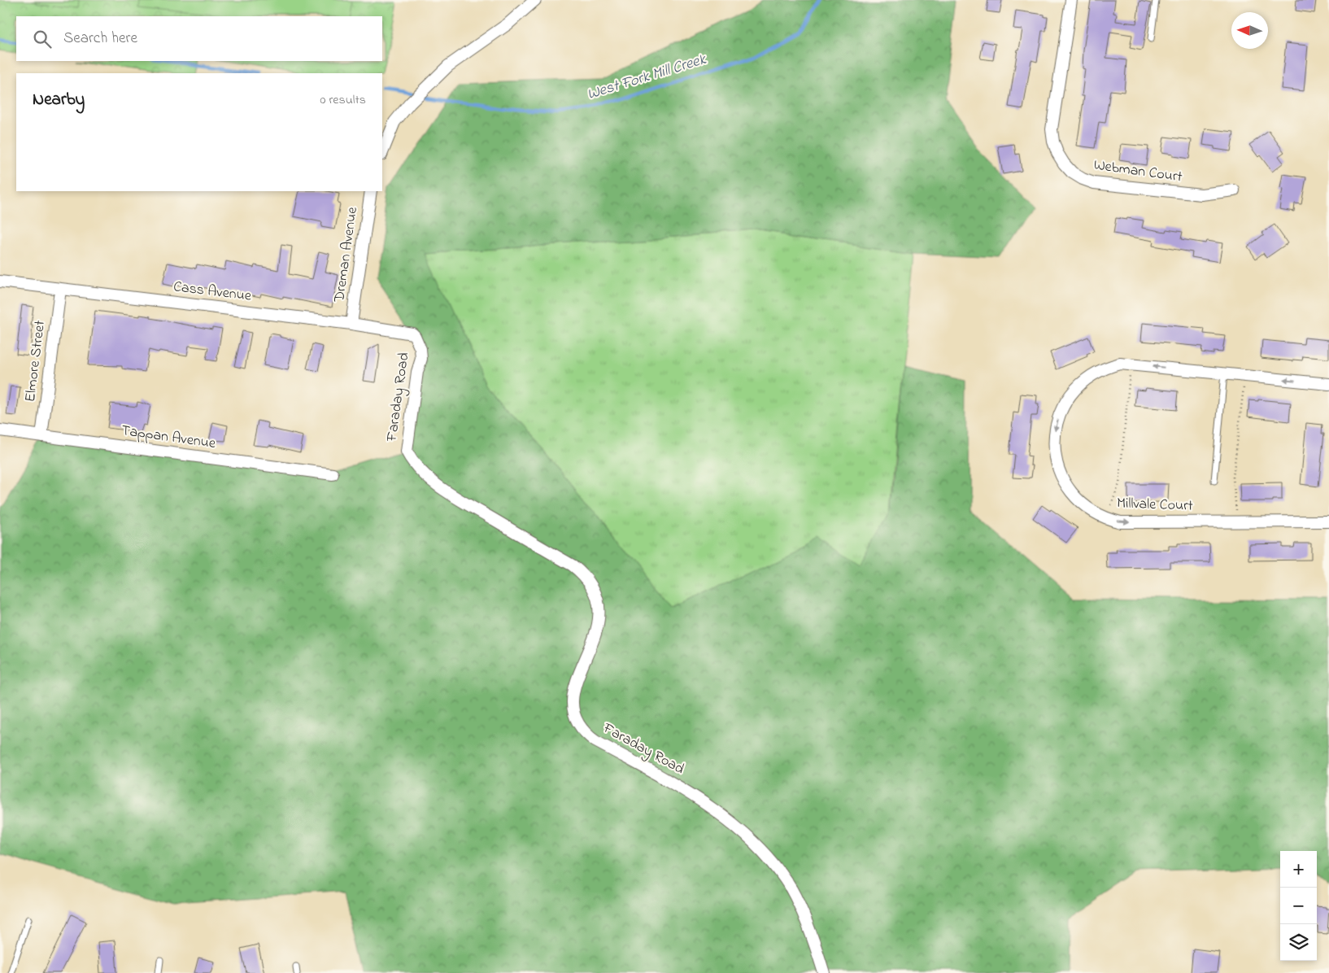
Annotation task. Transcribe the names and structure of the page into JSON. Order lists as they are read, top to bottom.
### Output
{
  "streets": {
    "street": [
      "Webman Court",
      "Dreman Avenue",
      "Cass Avenue",
      "Elmore Street",
      "Faraday Road",
      "Tappan Avenue",
      "Millvale Court"
    ]
  },
  "crossings": [
    ["Dreman Avenue", "Cass Avenue"],
    ["Cass Avenue", "Elmore Street"],
    ["Cass Avenue", "Faraday Road"],
    ["Elmore Street", "Tappan Avenue"]
  ],
  "water": ["West Fork Mill Creek"],
  "north": "left",
  "page": {
    "search": "Search here",
    "heading": ["Nearby", "0 results"],
    "map_buttons": ["+", "−"]
  }
}
